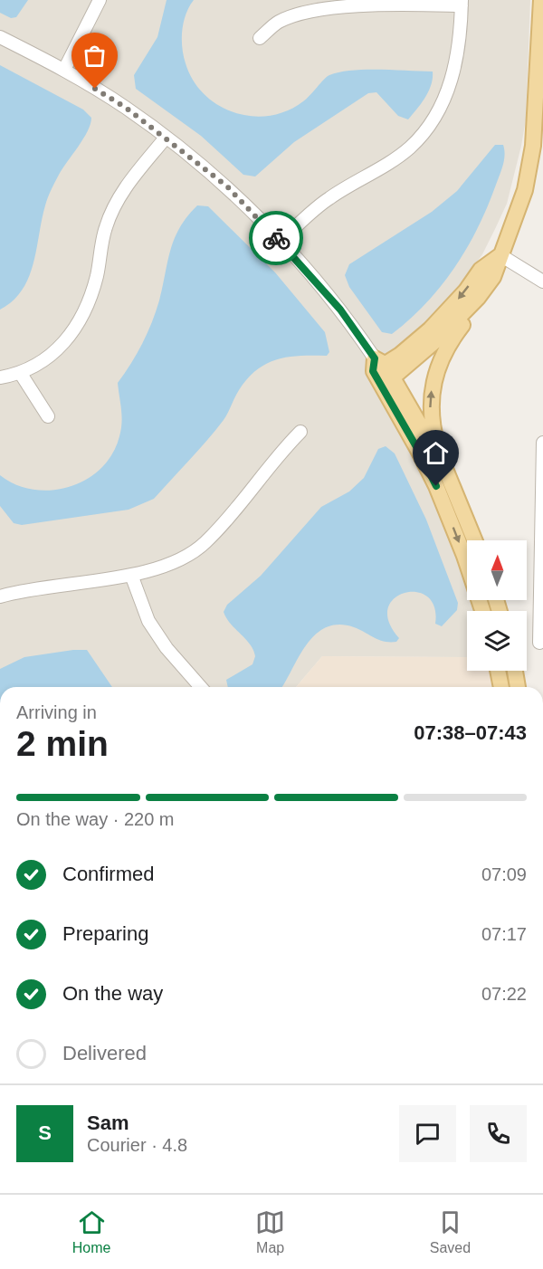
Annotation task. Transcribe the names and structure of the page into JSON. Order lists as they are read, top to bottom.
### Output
{
  "north": "top",
  "page": {
    "heading": ["2 min", "Arriving in", "07:38–07:43"],
    "panel": ["Sam", "Courier · 4.8"],
    "bar": "On the way · 220 m",
    "list": [
      ["Confirmed", "07:09"],
      ["Preparing", "07:17"],
      ["On the way", "07:22"],
      "Delivered"
    ],
    "round": "S",
    "tabs": ["Home", "Map", "Saved"]
  }
}
